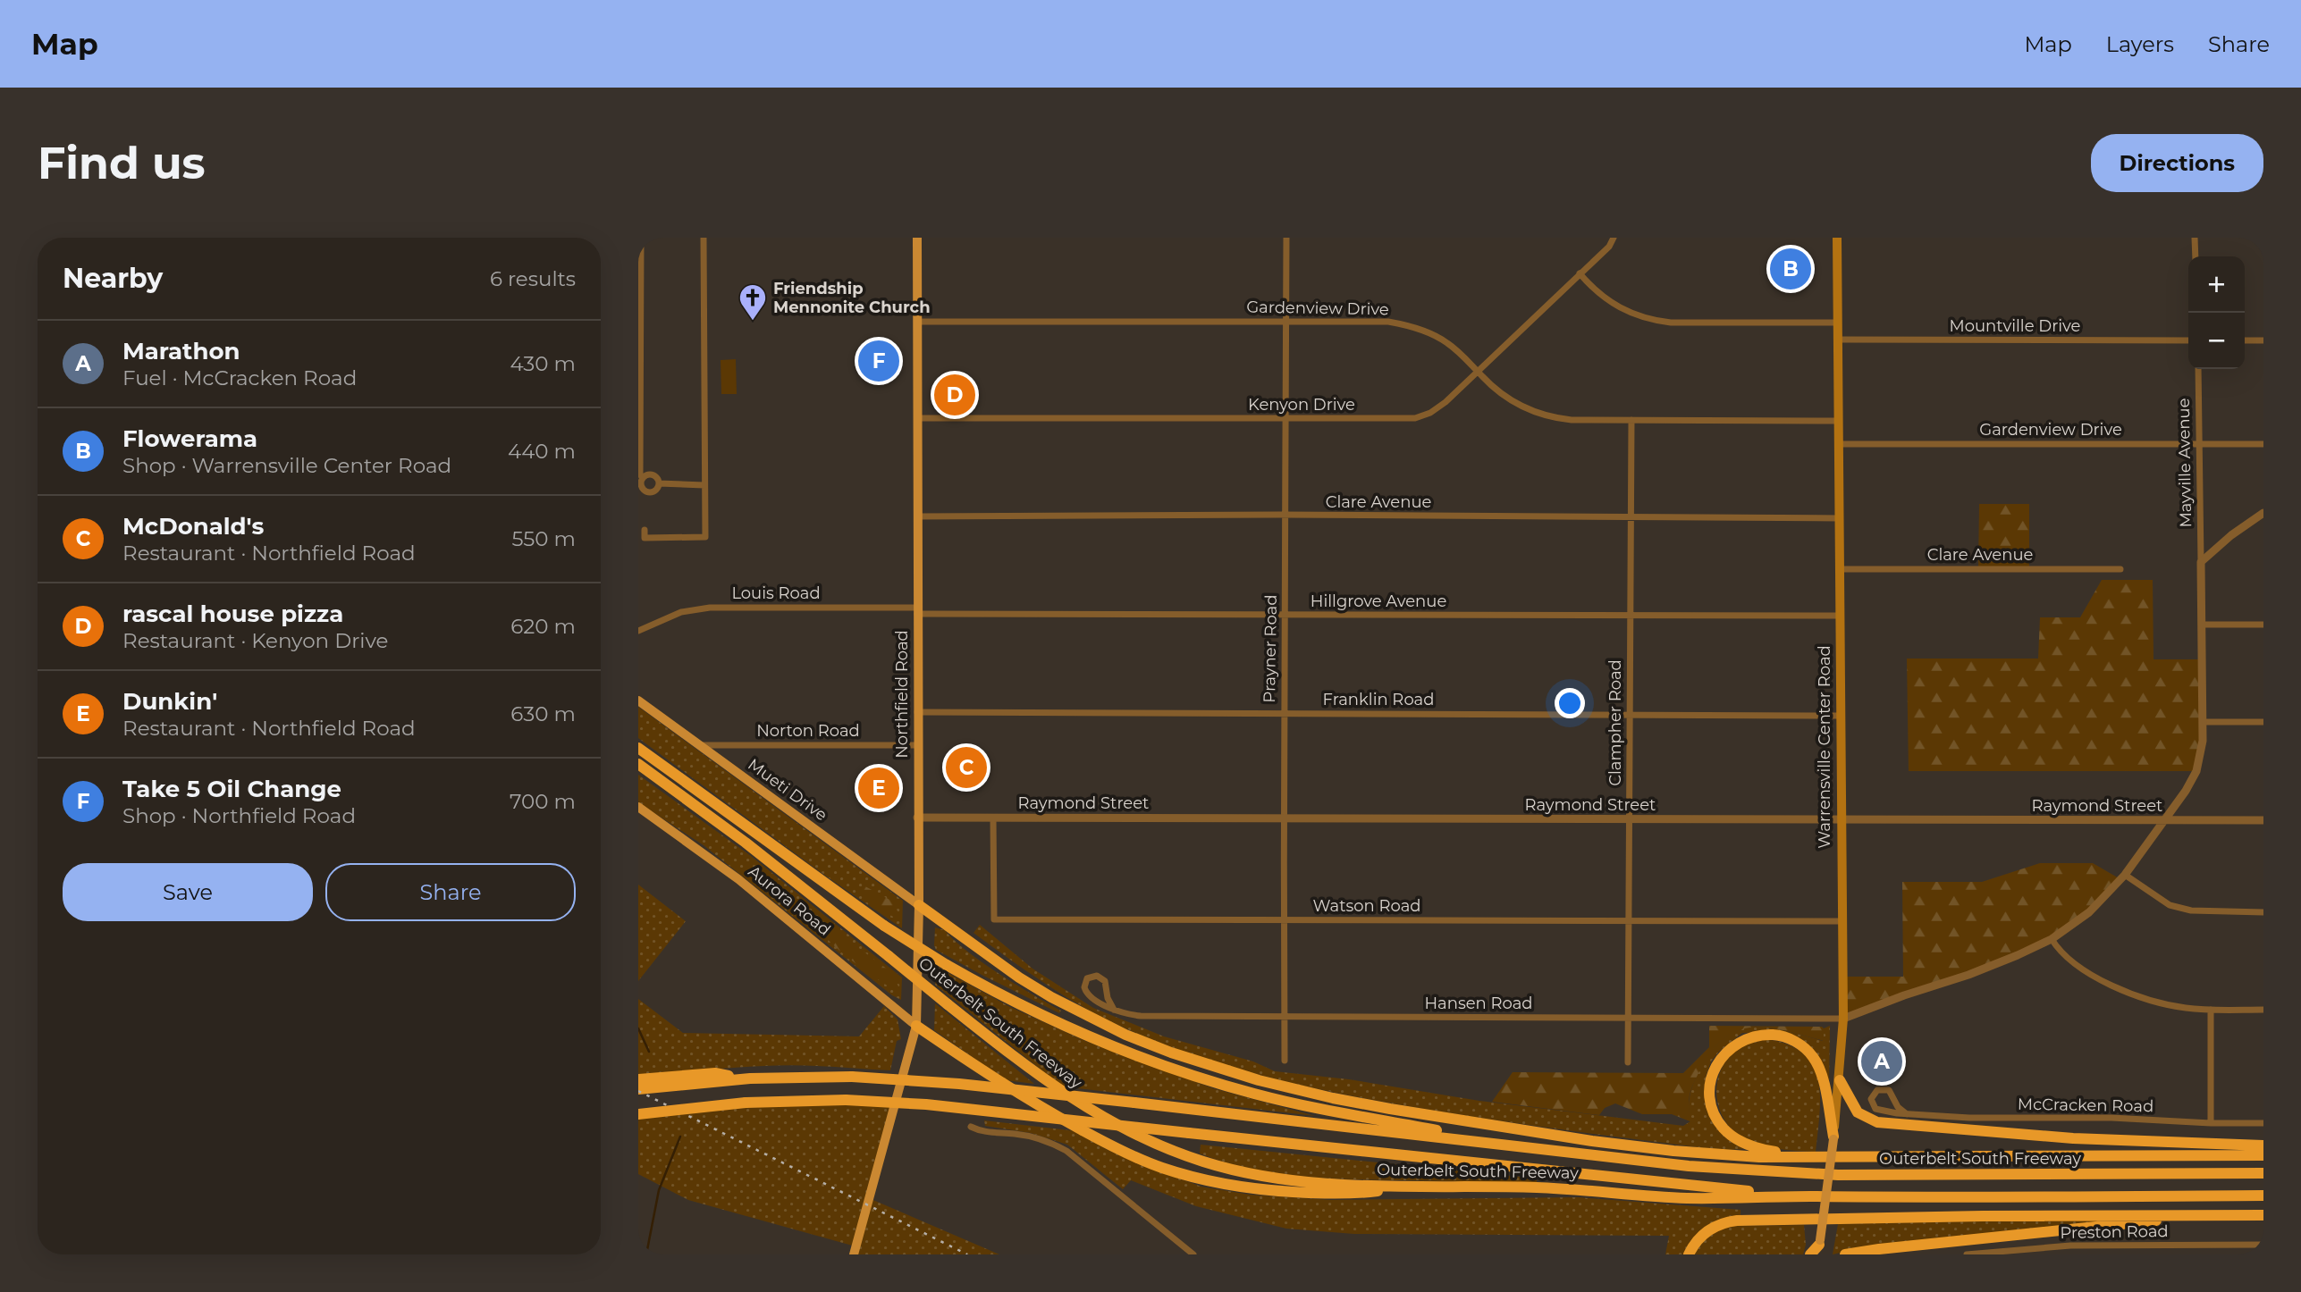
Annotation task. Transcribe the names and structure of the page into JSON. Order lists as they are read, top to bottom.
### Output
{
  "streets": {
    "highway": ["Outerbelt South Freeway"],
    "main road": [
      "Northfield Road",
      "Warrensville Center Road",
      "Mueti Drive",
      "Aurora Road"
    ],
    "street": [
      "Gardenview Drive",
      "Mountville Drive",
      "Kenyon Drive",
      "Mayville Avenue",
      "Clare Avenue",
      "Louis Road",
      "Hillgrove Avenue",
      "Prayner Road",
      "Franklin Road",
      "Clampher Road",
      "Norton Road",
      "Raymond Street",
      "Watson Road",
      "Hansen Road",
      "McCracken Road",
      "Preston Road"
    ]
  },
  "crossings": [
    ["Gardenview Drive", "Kenyon Drive"],
    ["Gardenview Drive", "Mayville Avenue"],
    ["Gardenview Drive", "Prayner Road"],
    ["Gardenview Drive", "Northfield Road"],
    ["Gardenview Drive", "Clampher Road"],
    ["Gardenview Drive", "Warrensville Center Road"],
    ["Mountville Drive", "Warrensville Center Road"],
    ["Kenyon Drive", "Prayner Road"],
    ["Kenyon Drive", "Northfield Road"],
    ["Clare Avenue", "Prayner Road"],
    ["Clare Avenue", "Northfield Road"],
    ["Clare Avenue", "Clampher Road"],
    ["Clare Avenue", "Warrensville Center Road"],
    ["Louis Road", "Hillgrove Avenue"],
    ["Louis Road", "Northfield Road"],
    ["Hillgrove Avenue", "Prayner Road"],
    ["Hillgrove Avenue", "Northfield Road"],
    ["Hillgrove Avenue", "Clampher Road"],
    ["Hillgrove Avenue", "Warrensville Center Road"],
    ["Prayner Road", "Franklin Road"],
    ["Prayner Road", "Raymond Street"],
    ["Prayner Road", "Watson Road"],
    ["Prayner Road", "Hansen Road"],
    ["Northfield Road", "Franklin Road"],
    ["Northfield Road", "Norton Road"],
    ["Northfield Road", "Mueti Drive"],
    ["Northfield Road", "Raymond Street"],
    ["Northfield Road", "Aurora Road"],
    ["Franklin Road", "Clampher Road"],
    ["Franklin Road", "Warrensville Center Road"],
    ["Clampher Road", "Raymond Street"],
    ["Clampher Road", "Watson Road"],
    ["Clampher Road", "Hansen Road"],
    ["Norton Road", "Mueti Drive"],
    ["Warrensville Center Road", "Raymond Street"],
    ["Warrensville Center Road", "Watson Road"],
    ["Warrensville Center Road", "Hansen Road"],
    ["Raymond Street", "Watson Road"]
  ],
  "places": {
    "church": ["Friendship Mennonite Church"]
  },
  "page": {
    "header": "Map",
    "nav": ["Map", "Layers", "Share"],
    "buttons": [
      "Directions",
      ["Save", "Share"]
    ],
    "title": "Find us",
    "heading": ["Nearby", "6 results"],
    "pins": [
      "B",
      "F",
      "D",
      "C",
      "E",
      "A"
    ],
    "map_buttons": ["+", "−"],
    "list": [
      {
        "mark": "A",
        "name": "Marathon",
        "note": "Fuel · McCracken Road",
        "value": "430 m"
      },
      {
        "mark": "B",
        "name": "Flowerama",
        "note": "Shop · Warrensville Center Road",
        "value": "440 m"
      },
      {
        "mark": "C",
        "name": "McDonald's",
        "note": "Restaurant · Northfield Road",
        "value": "550 m"
      },
      {
        "mark": "D",
        "name": "rascal house pizza",
        "note": "Restaurant · Kenyon Drive",
        "value": "620 m"
      },
      {
        "mark": "E",
        "name": "Dunkin'",
        "note": "Restaurant · Northfield Road",
        "value": "630 m"
      },
      {
        "mark": "F",
        "name": "Take 5 Oil Change",
        "note": "Shop · Northfield Road",
        "value": "700 m"
      }
    ]
  }
}
